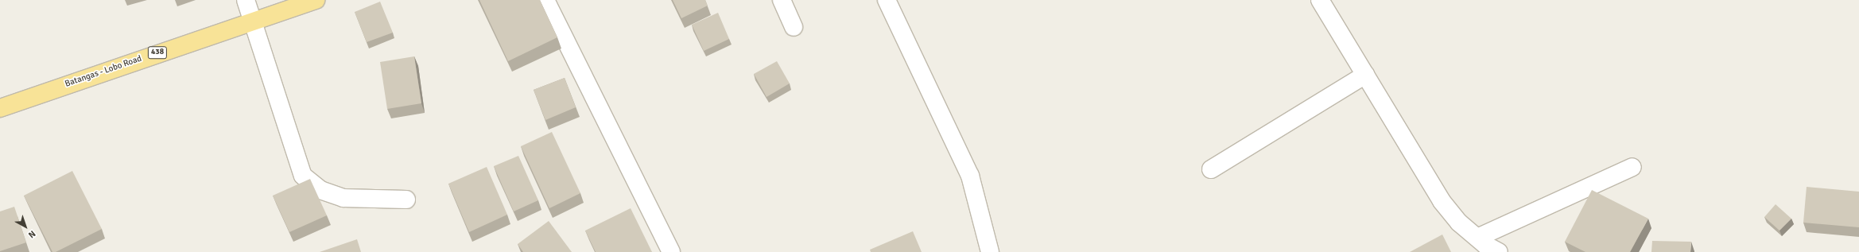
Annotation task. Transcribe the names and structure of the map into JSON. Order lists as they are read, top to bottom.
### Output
{
  "streets": {
    "main road": ["438", "Batangas - Lobo Road"]
  },
  "north": "bottom right"
}
